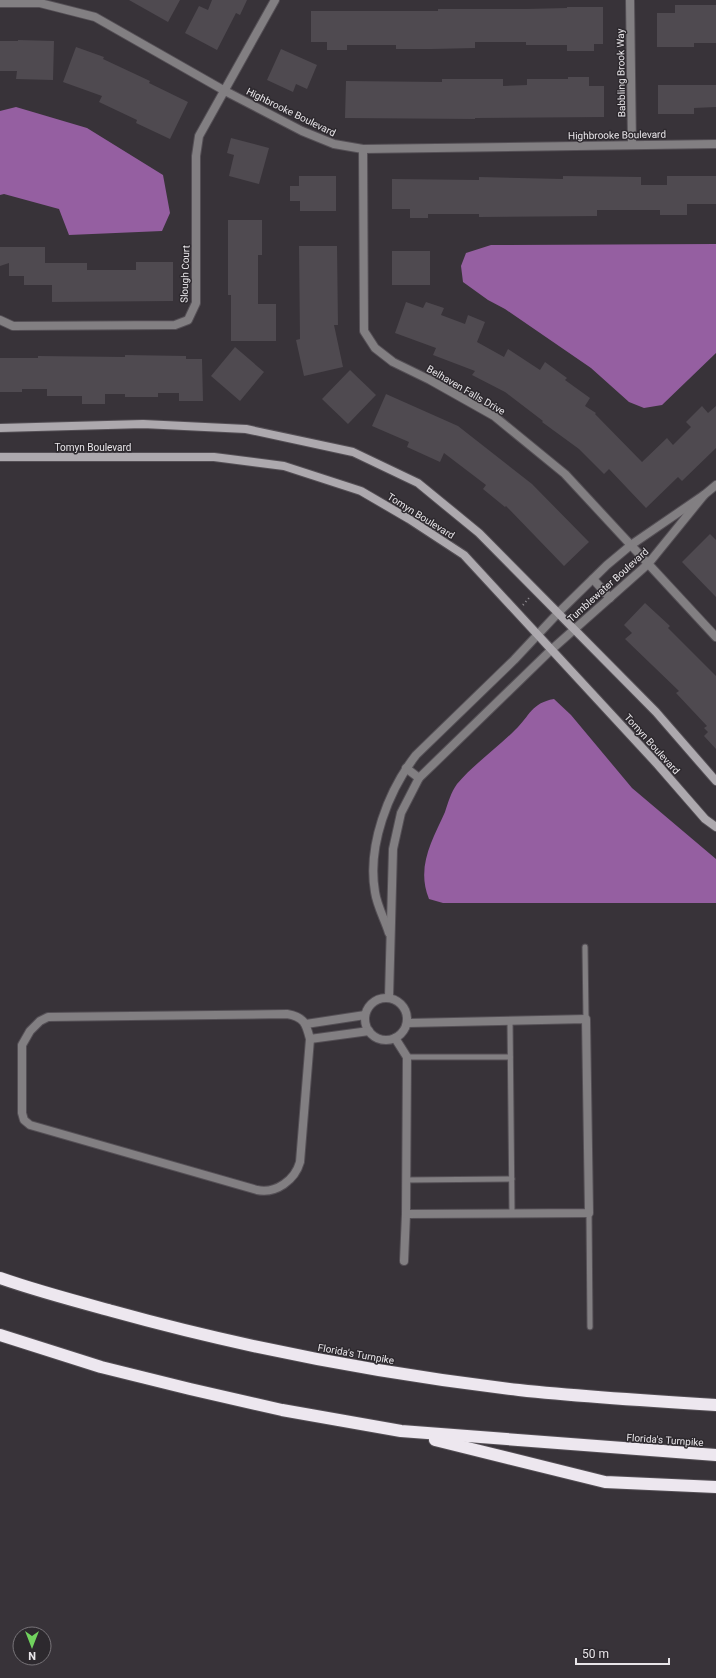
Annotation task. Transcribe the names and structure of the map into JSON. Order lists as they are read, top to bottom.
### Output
{
  "streets": {
    "highway": ["Florida's Turnpike"],
    "street": [
      "Babbling Brook Way",
      "Highbrooke Boulevard",
      "Slough Court",
      "Belhaven Falls Drive",
      "Tomyn Boulevard",
      "Tumblewater Boulevard"
    ]
  },
  "crossings": [
    ["Babbling Brook Way", "Highbrooke Boulevard"],
    ["Highbrooke Boulevard", "Slough Court"],
    ["Highbrooke Boulevard", "Belhaven Falls Drive"],
    ["Belhaven Falls Drive", "Tumblewater Boulevard"],
    ["Tomyn Boulevard", "Tumblewater Boulevard"]
  ],
  "scale_bar": "50 m",
  "north": "bottom"
}
